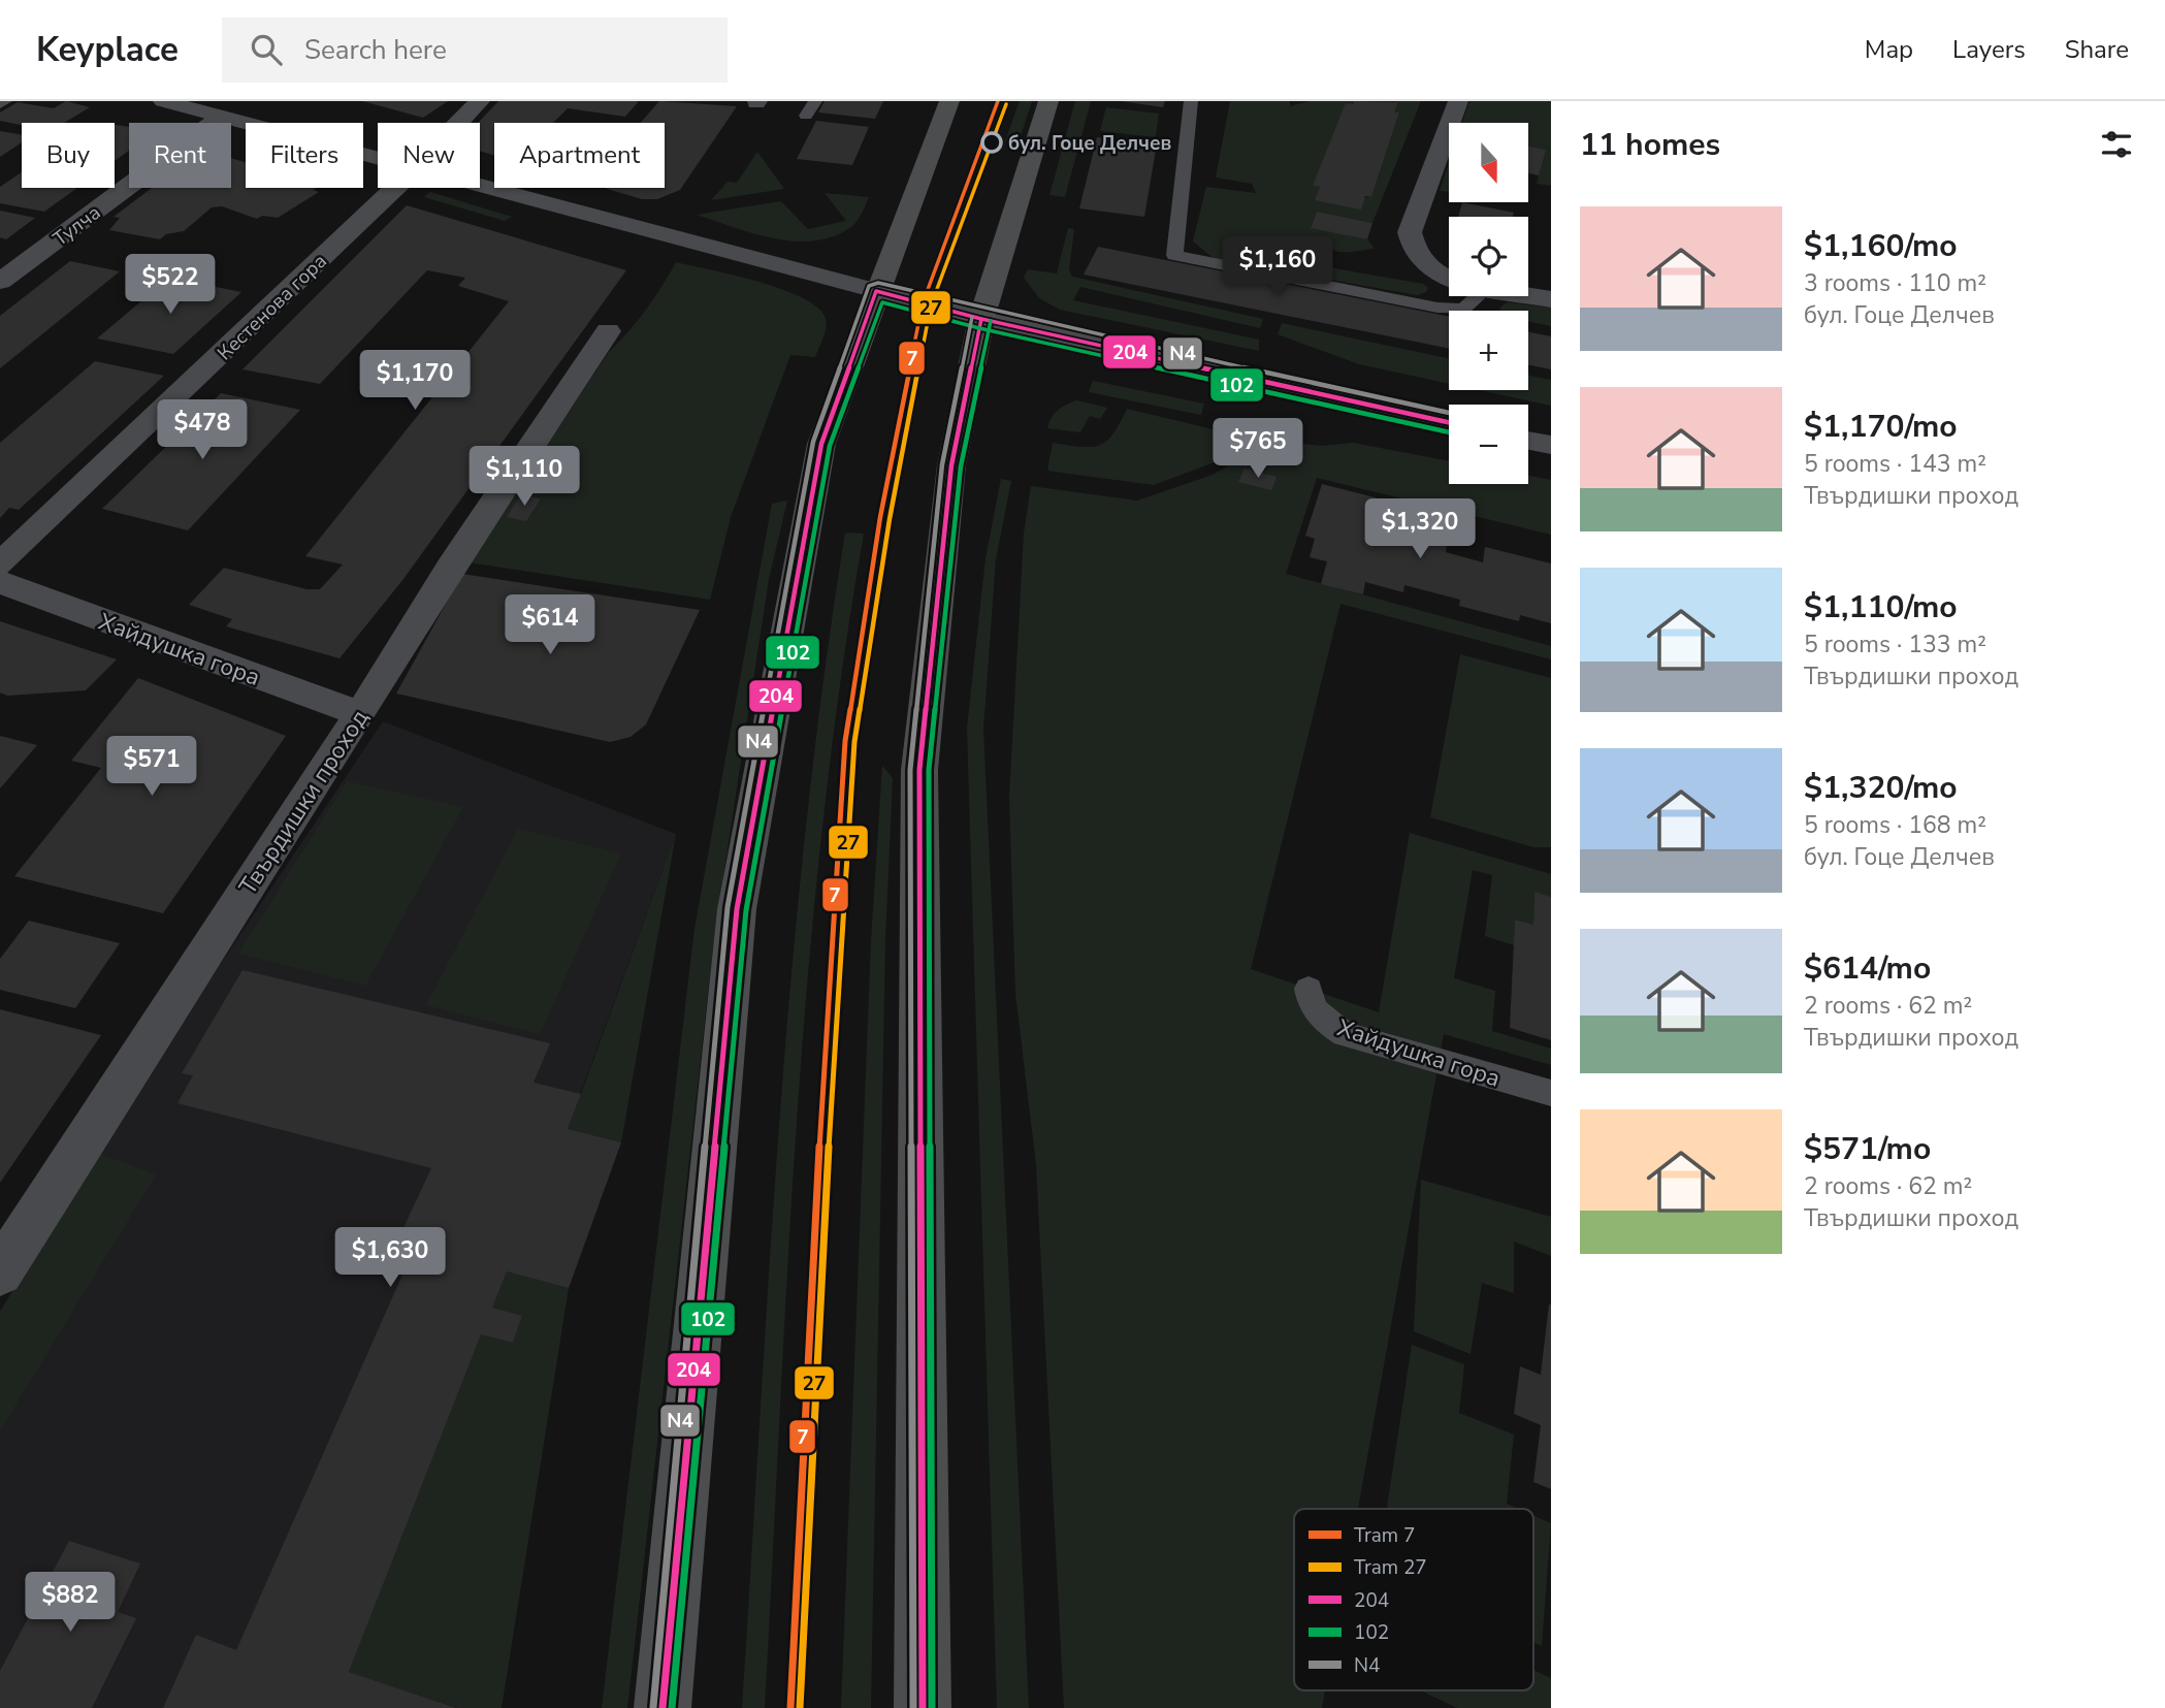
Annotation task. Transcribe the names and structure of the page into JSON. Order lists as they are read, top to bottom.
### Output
{
  "streets": {
    "street": [
      "Тулча",
      "Кестенова гора",
      "Хайдушка гора",
      "Твърдишки проход"
    ]
  },
  "crossings": [
    ["Хайдушка гора", "Твърдишки проход"]
  ],
  "places": ["бул. Гоце Делчев"],
  "lines": [
    "tram line 7",
    "tram line 27",
    "transit line N4",
    "transit line 204",
    "transit line 102"
  ],
  "legend": [
    "Tram 7",
    "Tram 27",
    "204",
    "102",
    "N4"
  ],
  "north": "bottom",
  "page": {
    "header": "Keyplace",
    "search": "Search here",
    "nav": ["Map", "Layers", "Share"],
    "heading": "11 homes",
    "map_buttons": ["+", "−"],
    "chip": [
      "Buy",
      "Rent",
      "Filters",
      "New",
      "Apartment"
    ],
    "list": [
      {
        "name": "$1,160/mo",
        "note": "3 rooms · 110 m² · бул. Гоце Делчев"
      },
      {
        "name": "$1,170/mo",
        "note": "5 rooms · 143 m² · Твърдишки проход"
      },
      {
        "name": "$1,110/mo",
        "note": "5 rooms · 133 m² · Твърдишки проход"
      },
      {
        "name": "$1,320/mo",
        "note": "5 rooms · 168 m² · бул. Гоце Делчев"
      },
      {
        "name": "$614/mo",
        "note": "2 rooms · 62 m² · Твърдишки проход"
      },
      {
        "name": "$571/mo",
        "note": "2 rooms · 62 m² · Твърдишки проход"
      }
    ],
    "price": [
      "$1,160",
      "$522",
      "$1,170",
      "$478",
      "$765",
      "$1,110",
      "$1,320",
      "$614",
      "$571",
      "$1,630",
      "$882"
    ]
  }
}
